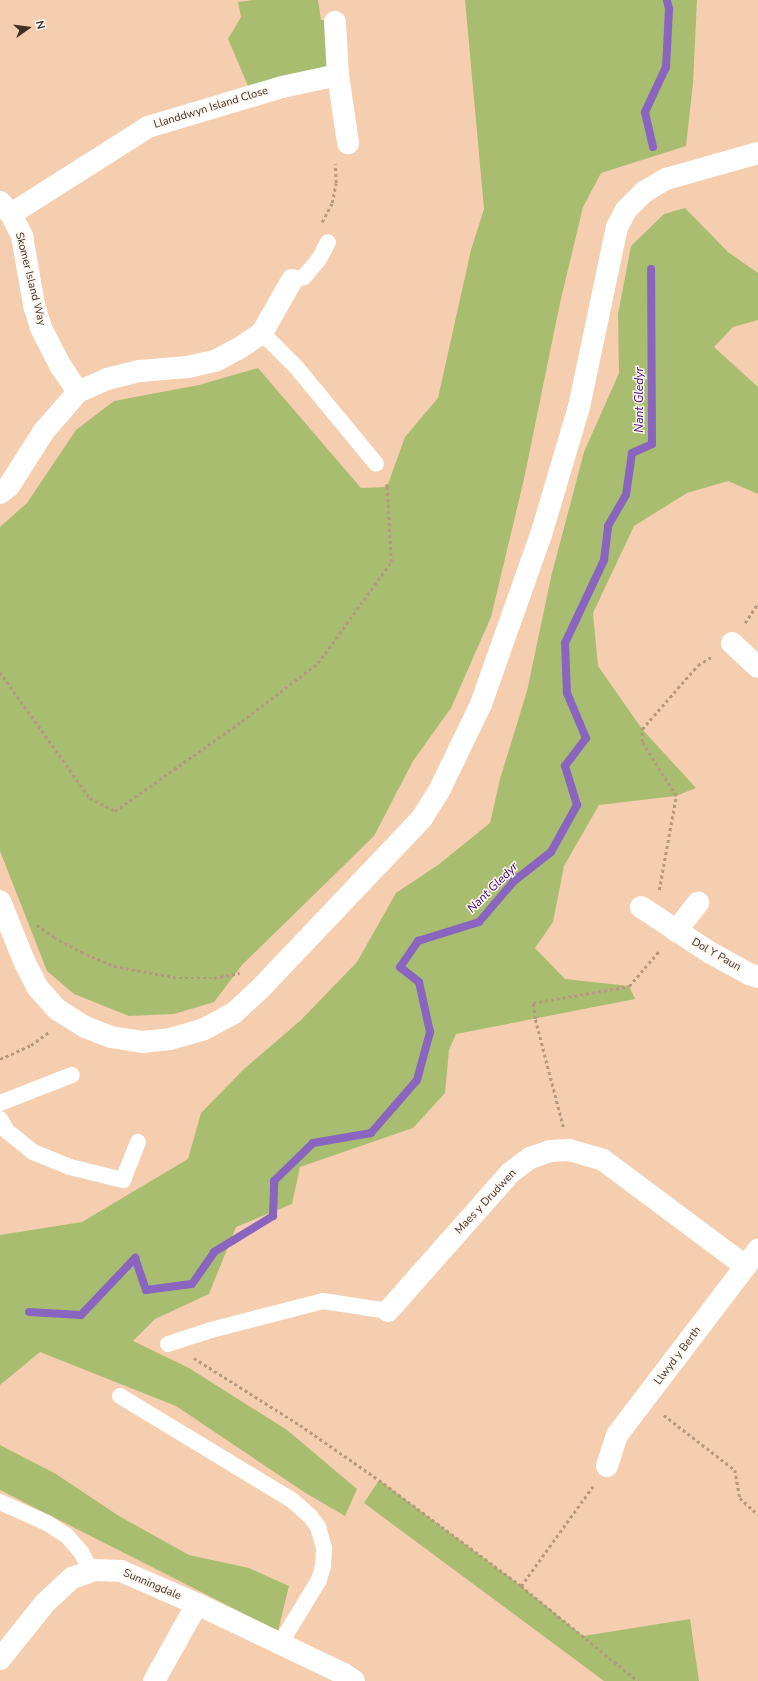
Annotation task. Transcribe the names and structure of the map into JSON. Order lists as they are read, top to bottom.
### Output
{
  "streets": {
    "street": [
      "Llanddwyn Island Close",
      "Skomer Island Way",
      "Dol Y Paun",
      "Maes y Drudwen",
      "Llwyd y Berth",
      "Sunningdale"
    ]
  },
  "crossings": [
    ["Llanddwyn Island Close", "Skomer Island Way"],
    ["Maes y Drudwen", "Llwyd y Berth"]
  ],
  "water": ["Nant Gledyr"],
  "north": "right"
}
